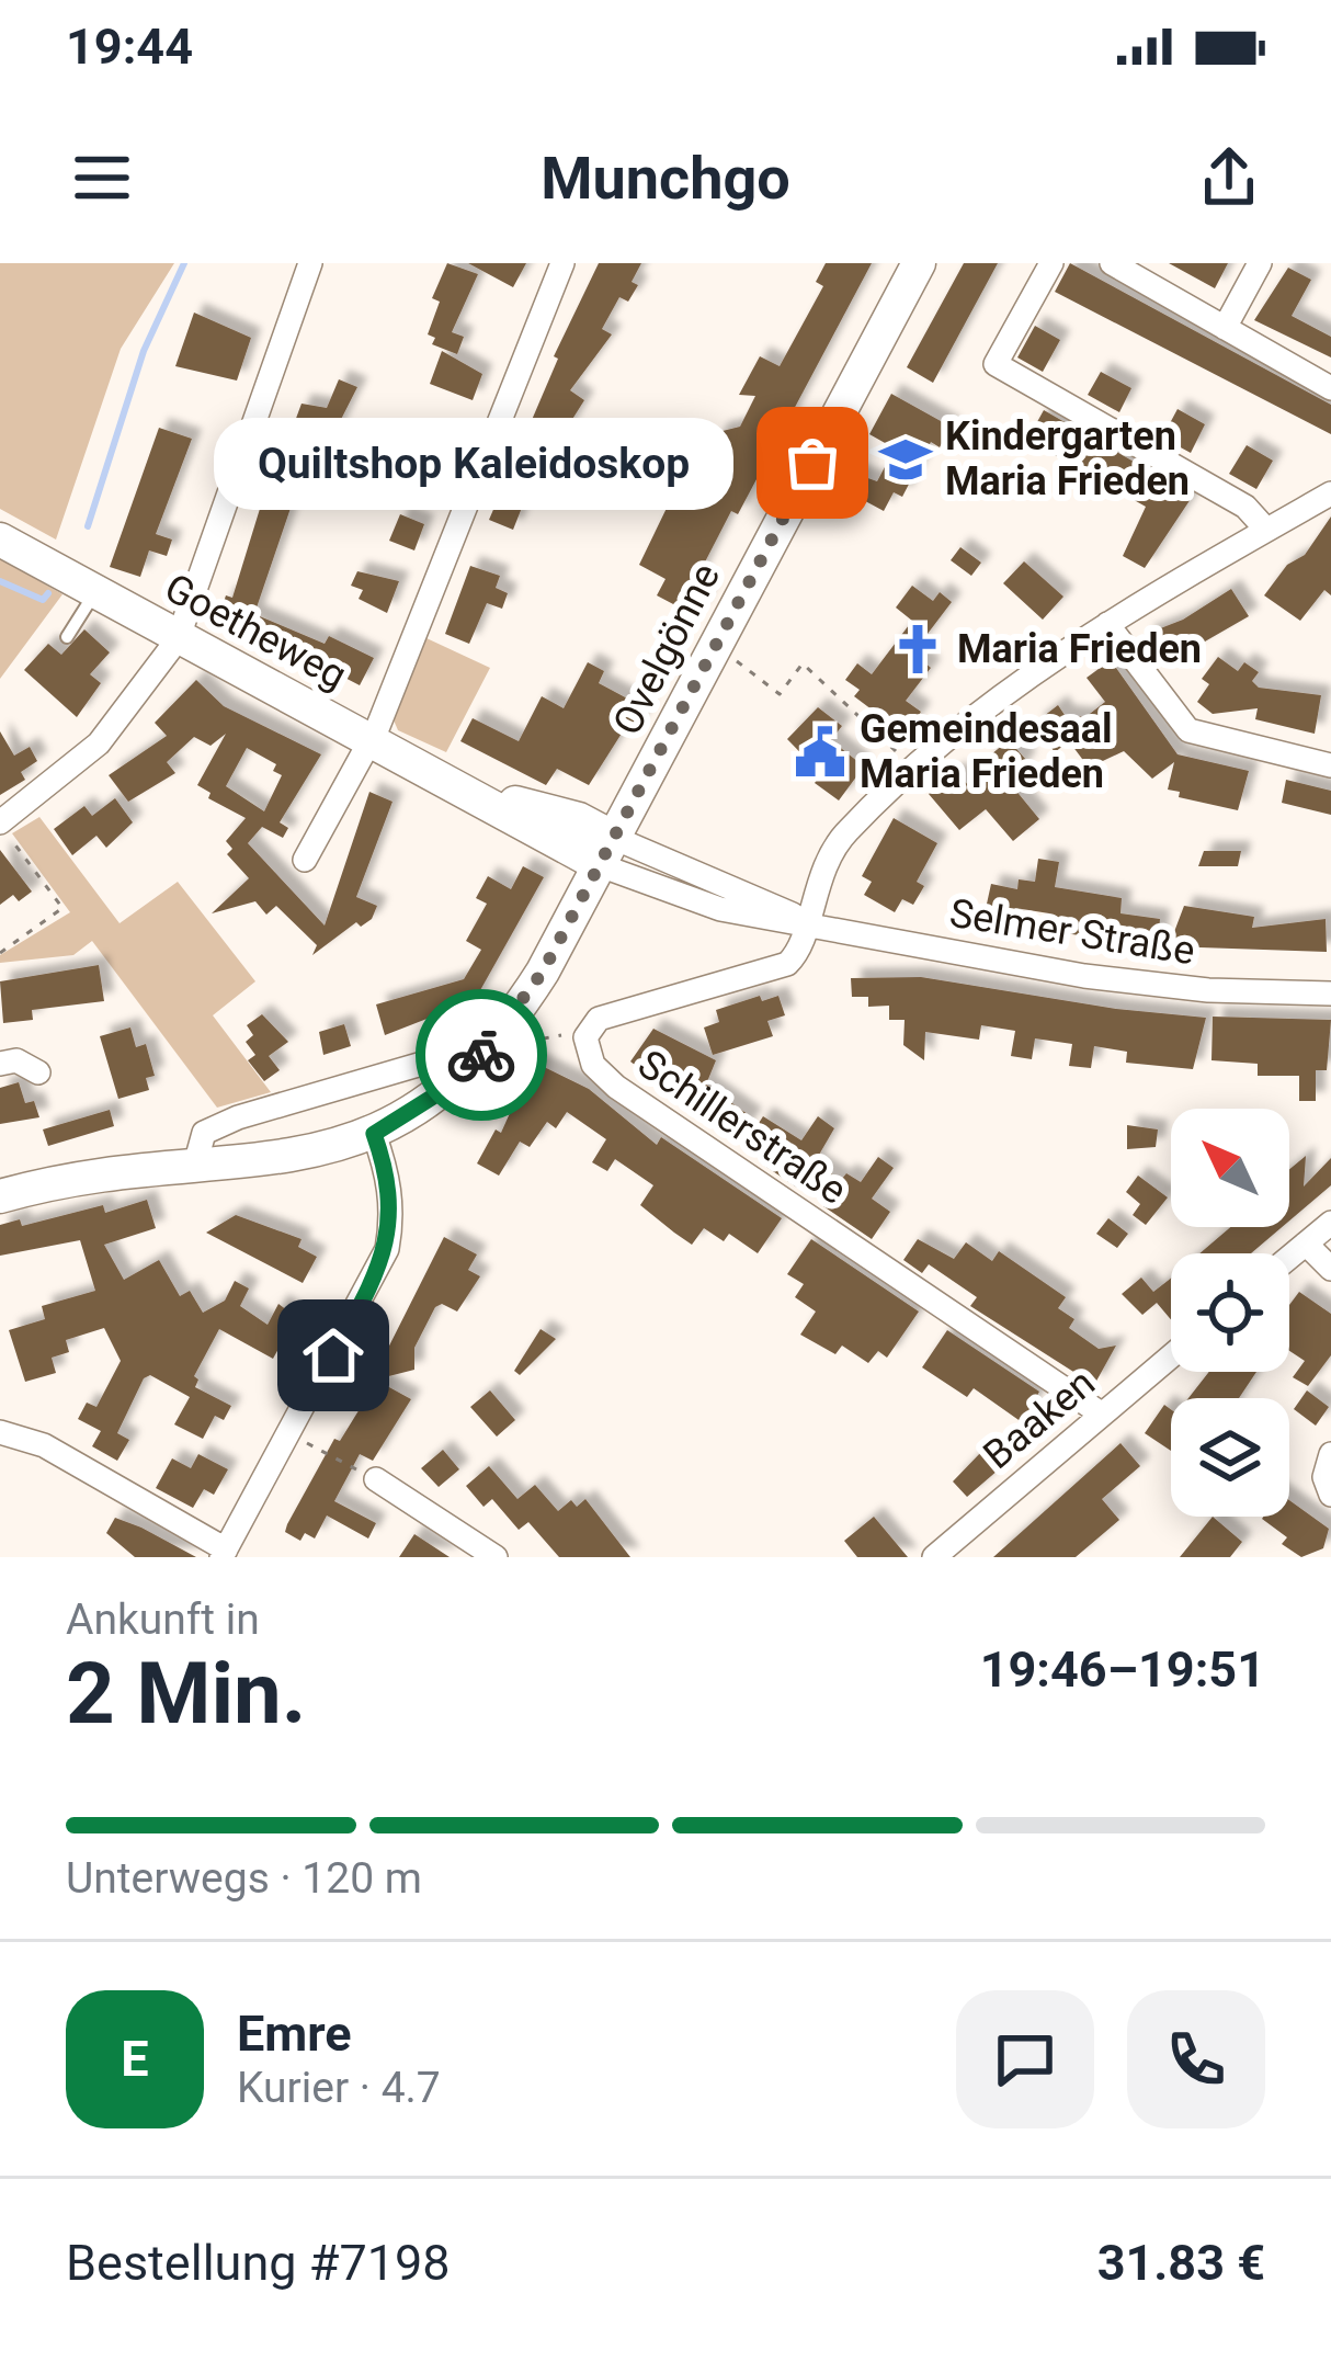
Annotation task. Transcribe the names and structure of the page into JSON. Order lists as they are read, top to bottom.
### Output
{
  "streets": {
    "main road": ["Goetheweg", "Ovelgönne"],
    "street": ["Selmer Straße", "Schillerstraße", "Baaken"]
  },
  "crossings": [
    ["Goetheweg", "Ovelgönne"],
    ["Goetheweg", "Selmer Straße"],
    ["Ovelgönne", "Selmer Straße"],
    ["Selmer Straße", "Schillerstraße"],
    ["Schillerstraße", "Baaken"]
  ],
  "places": {
    "school or university": ["Kindergarten Maria Frieden"],
    "other": ["Quiltshop Kaleidoskop"],
    "church": ["Maria Frieden"],
    "public building": ["Gemeindesaal Maria Frieden"]
  },
  "north": "top left",
  "page": {
    "status": "19:44",
    "header": "Munchgo",
    "bubble": "Quiltshop Kaleidoskop",
    "heading": ["2 Min.", "Ankunft in", "19:46–19:51"],
    "panel": [
      "Emre",
      "Kurier · 4.7",
      "Bestellung #7198",
      "31.83 €"
    ],
    "bar": "Unterwegs · 120 m",
    "round": "E"
  }
}
